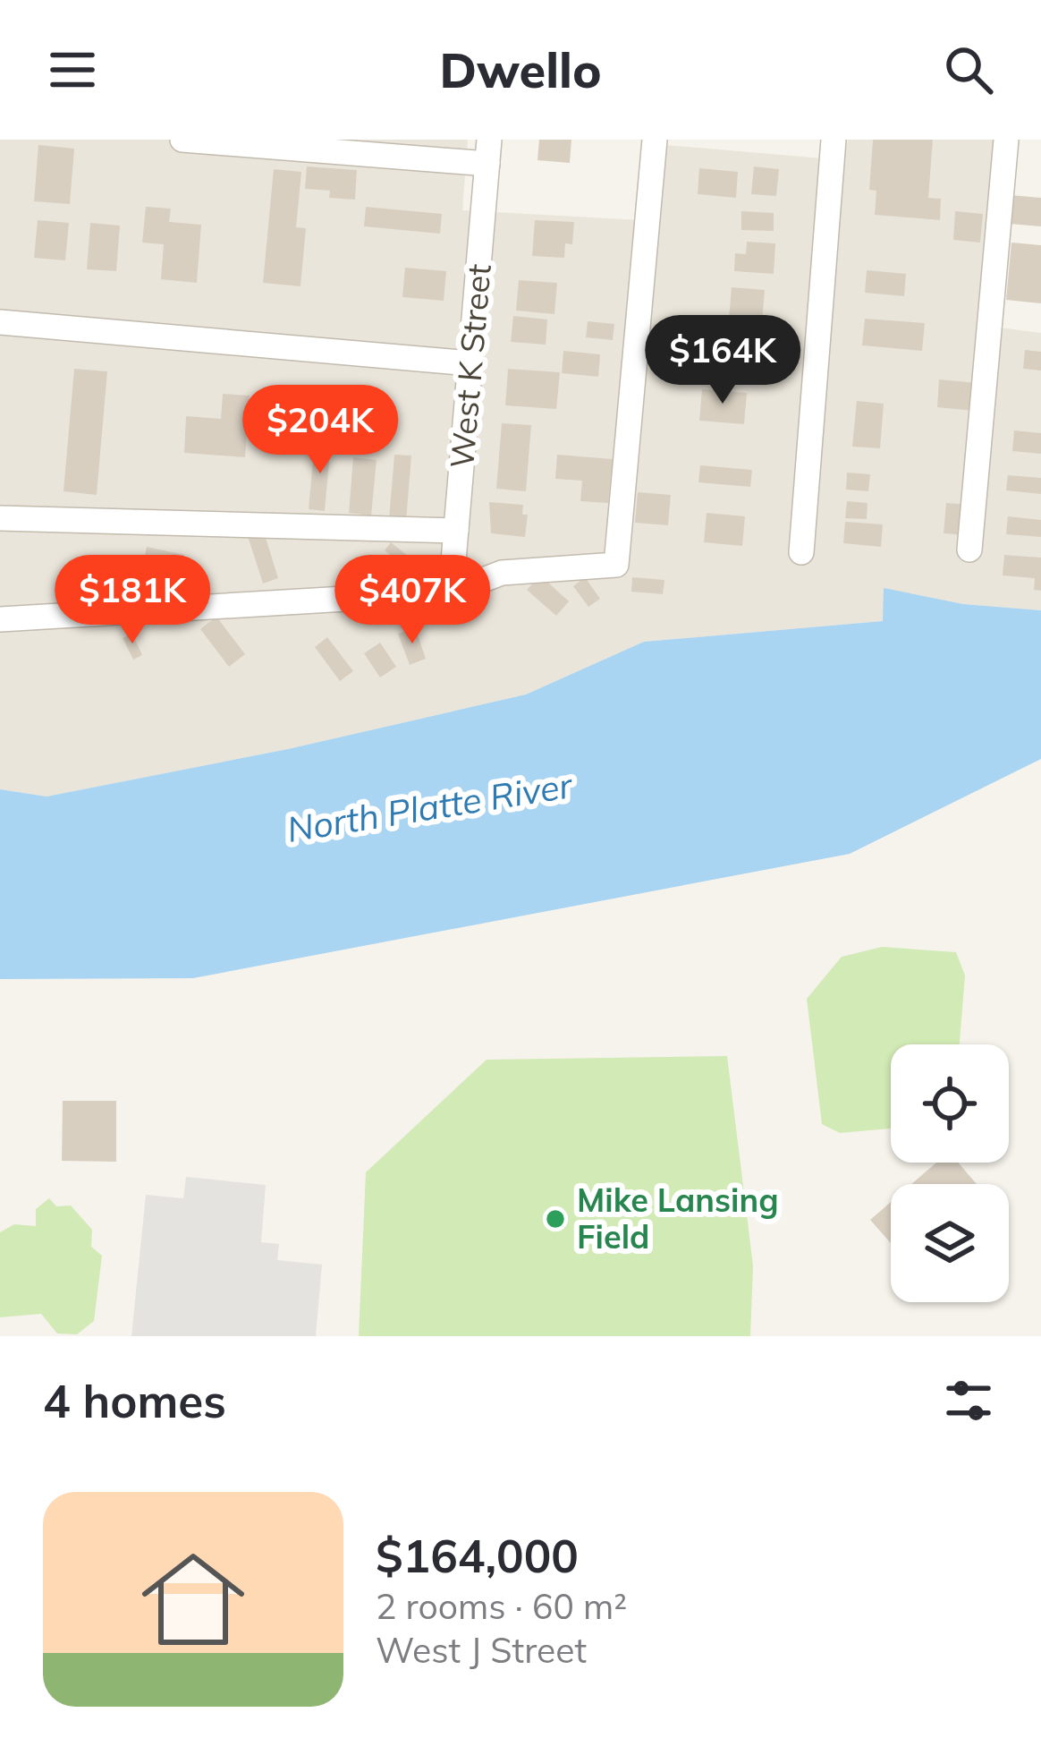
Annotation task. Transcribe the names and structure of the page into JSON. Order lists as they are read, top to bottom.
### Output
{
  "streets": {
    "street": ["West K Street"]
  },
  "water": ["North Platte River"],
  "places": ["Mike Lansing Field"],
  "page": {
    "header": "Dwello",
    "price": [
      "$164K",
      "$204K",
      "$181K",
      "$407K"
    ],
    "heading": "4 homes",
    "list": [
      {
        "name": "$164,000",
        "note": "2 rooms · 60 m² · West J Street"
      }
    ]
  }
}
